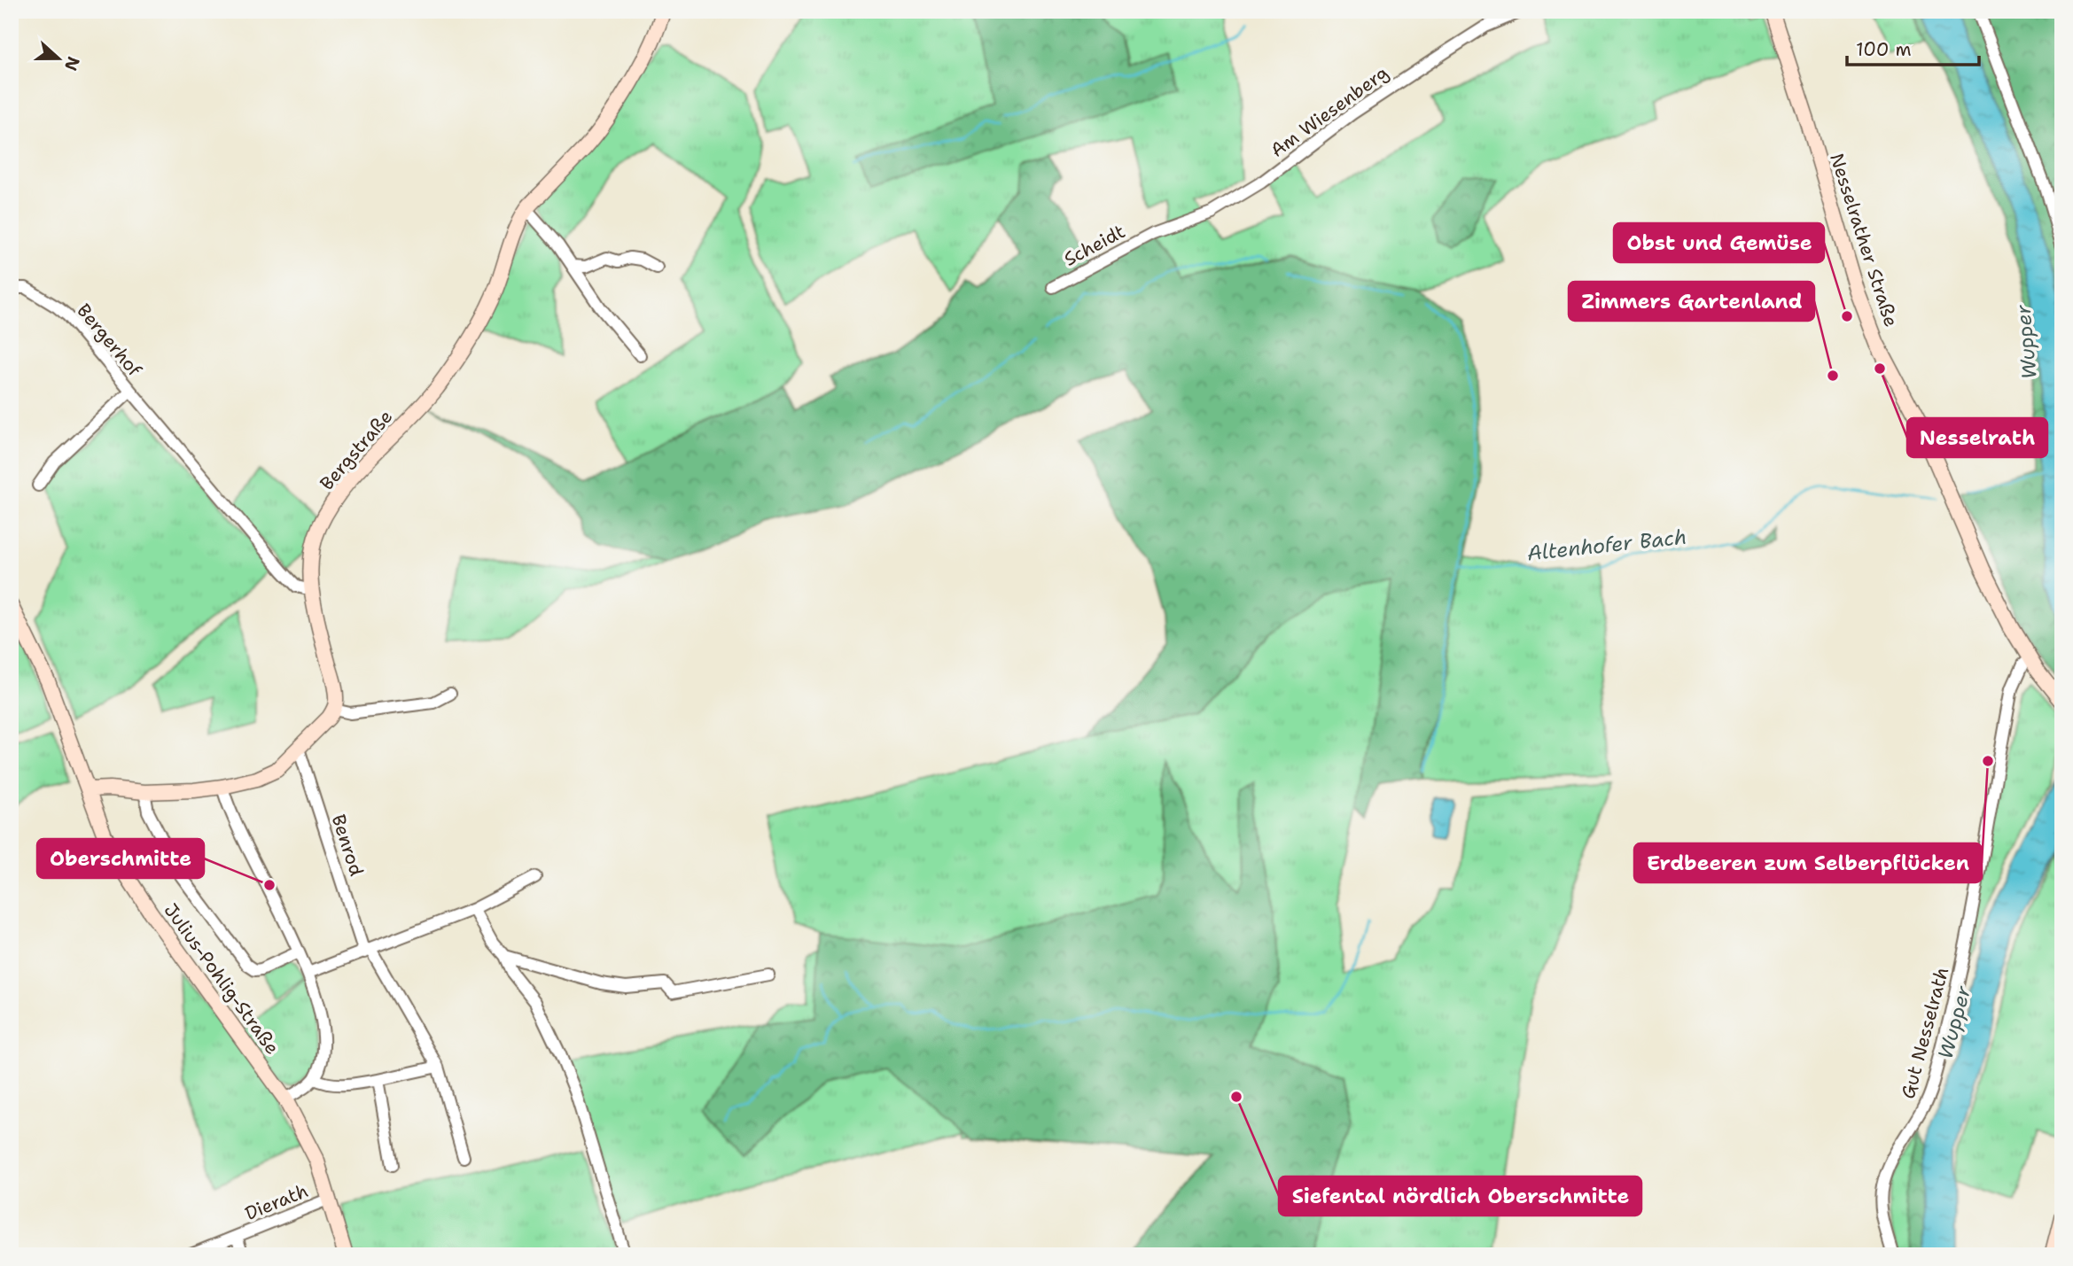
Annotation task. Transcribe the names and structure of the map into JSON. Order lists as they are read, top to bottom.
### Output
{
  "streets": {
    "street": [
      "Am Wiesenberg",
      "Nesselrather Straße",
      "Scheidt",
      "Bergerhof",
      "Bergstraße",
      "Benrod",
      "Julius-Pohlig-Straße",
      "Gut Nesselrath",
      "Dierath"
    ]
  },
  "crossings": [
    ["Am Wiesenberg", "Scheidt"],
    ["Nesselrather Straße", "Gut Nesselrath"],
    ["Julius-Pohlig-Straße", "Dierath"]
  ],
  "water": ["Wupper", "Altenhofer Bach"],
  "places": [
    "Obst und Gemüse",
    "Nesselrath",
    "Zimmers Gartenland",
    "Erdbeeren zum Selberpflücken",
    "Oberschmitte",
    "Siefental nördlich Oberschmitte"
  ],
  "scale_bar": "100 m",
  "north": "right"
}
